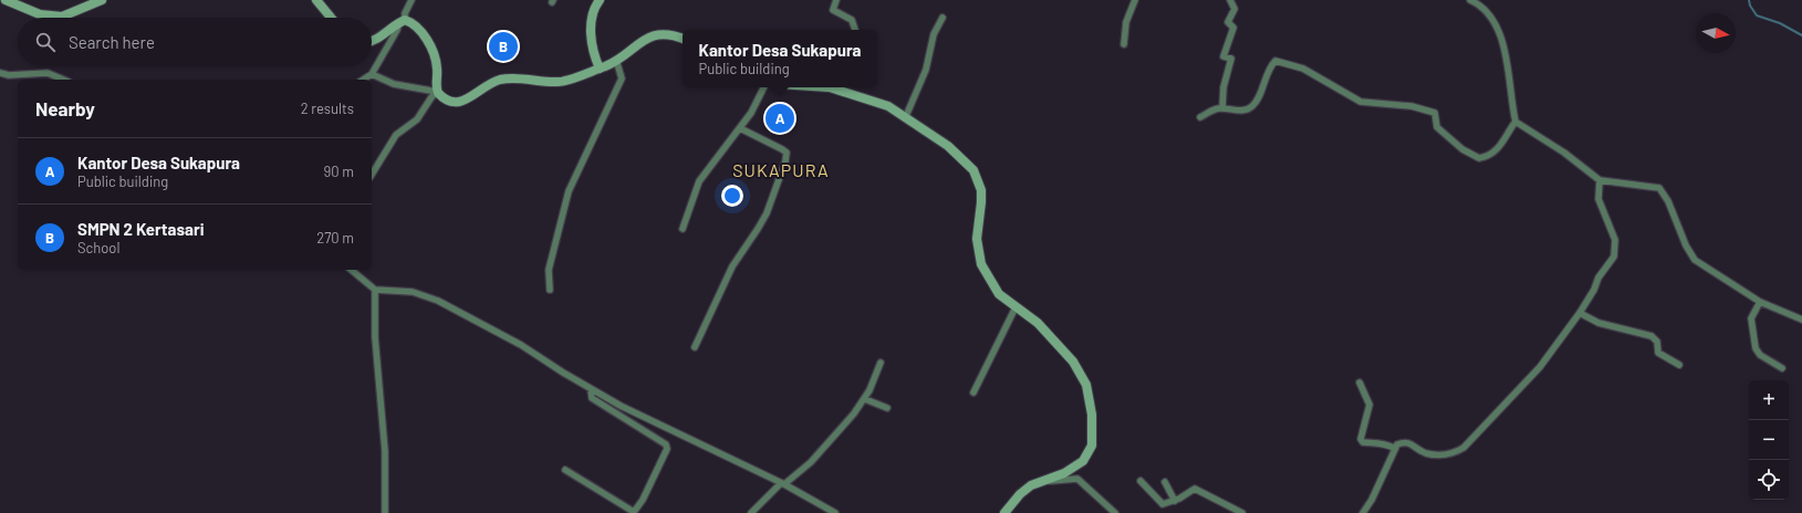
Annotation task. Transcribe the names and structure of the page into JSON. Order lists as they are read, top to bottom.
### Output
{
  "districts": ["SUKAPURA"],
  "north": "right",
  "page": {
    "search": "Search here",
    "popup": ["Kantor Desa Sukapura", "Public building"],
    "pins": ["B", "A"],
    "heading": ["Nearby", "2 results"],
    "list": [
      {
        "mark": "A",
        "name": "Kantor Desa Sukapura",
        "note": "Public building",
        "value": "90 m"
      },
      {
        "mark": "B",
        "name": "SMPN 2 Kertasari",
        "note": "School",
        "value": "270 m"
      }
    ],
    "map_buttons": ["+", "−"]
  }
}
